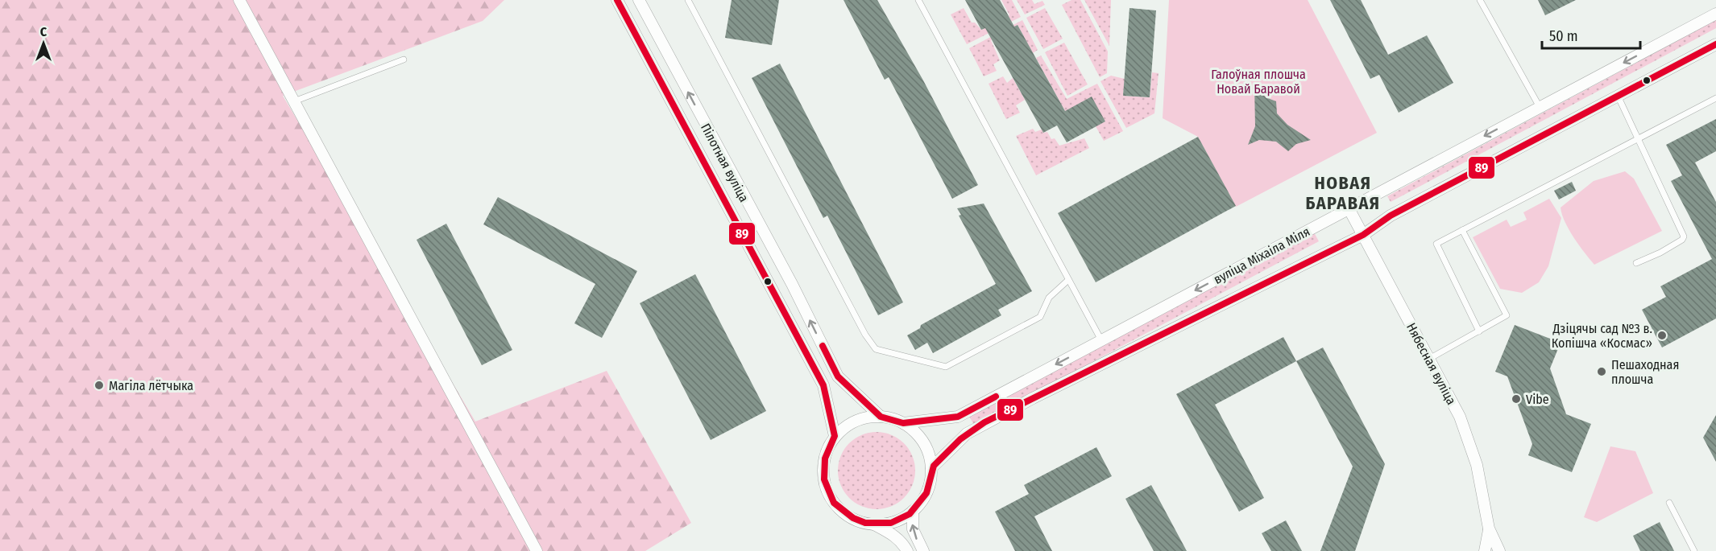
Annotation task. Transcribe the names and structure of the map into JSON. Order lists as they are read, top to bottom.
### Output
{
  "streets": {
    "street": ["Пілотная вуліца", "вуліца Міхаіла Міля", "Нябесная вуліца"]
  },
  "crossings": [
    ["Пілотная вуліца", "вуліца Міхаіла Міля"],
    ["вуліца Міхаіла Міля", "Нябесная вуліца"]
  ],
  "districts": ["НОВАЯ БАРАВАЯ"],
  "parks": ["Галоўная плошча Новай Баравой"],
  "places": [
    "Дзіцячы сад №3 в. Копішча «Космас»",
    "Пешаходная плошча",
    "Магіла лётчыка",
    "Vibe"
  ],
  "lines": ["transit line 89"],
  "scale_bar": "50 m",
  "north": "top"
}
